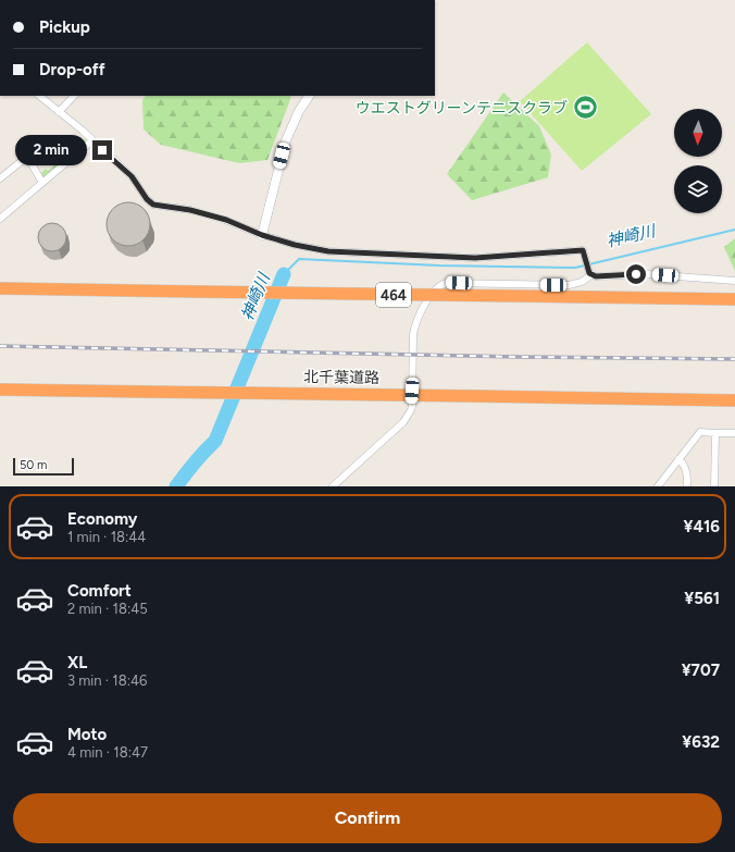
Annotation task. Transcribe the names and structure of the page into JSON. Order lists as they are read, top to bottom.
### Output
{
  "streets": {
    "highway": ["464", "北千葉道路"]
  },
  "water": ["神崎川"],
  "places": {
    "sports": ["ウエストグリーンテニスクラブ"]
  },
  "scale_bar": "50 m",
  "north": "bottom",
  "page": {
    "banner": ["Pickup", "Drop-off"],
    "bubble": "2 min",
    "scale": "50 m",
    "list": [
      {
        "name": "Economy",
        "note": "1 min · 18:44",
        "value": "¥416"
      },
      {
        "name": "Comfort",
        "note": "2 min · 18:45",
        "value": "¥561"
      },
      {
        "name": "XL",
        "note": "3 min · 18:46",
        "value": "¥707"
      },
      {
        "name": "Moto",
        "note": "4 min · 18:47",
        "value": "¥632"
      }
    ],
    "buttons": "Confirm"
  }
}
